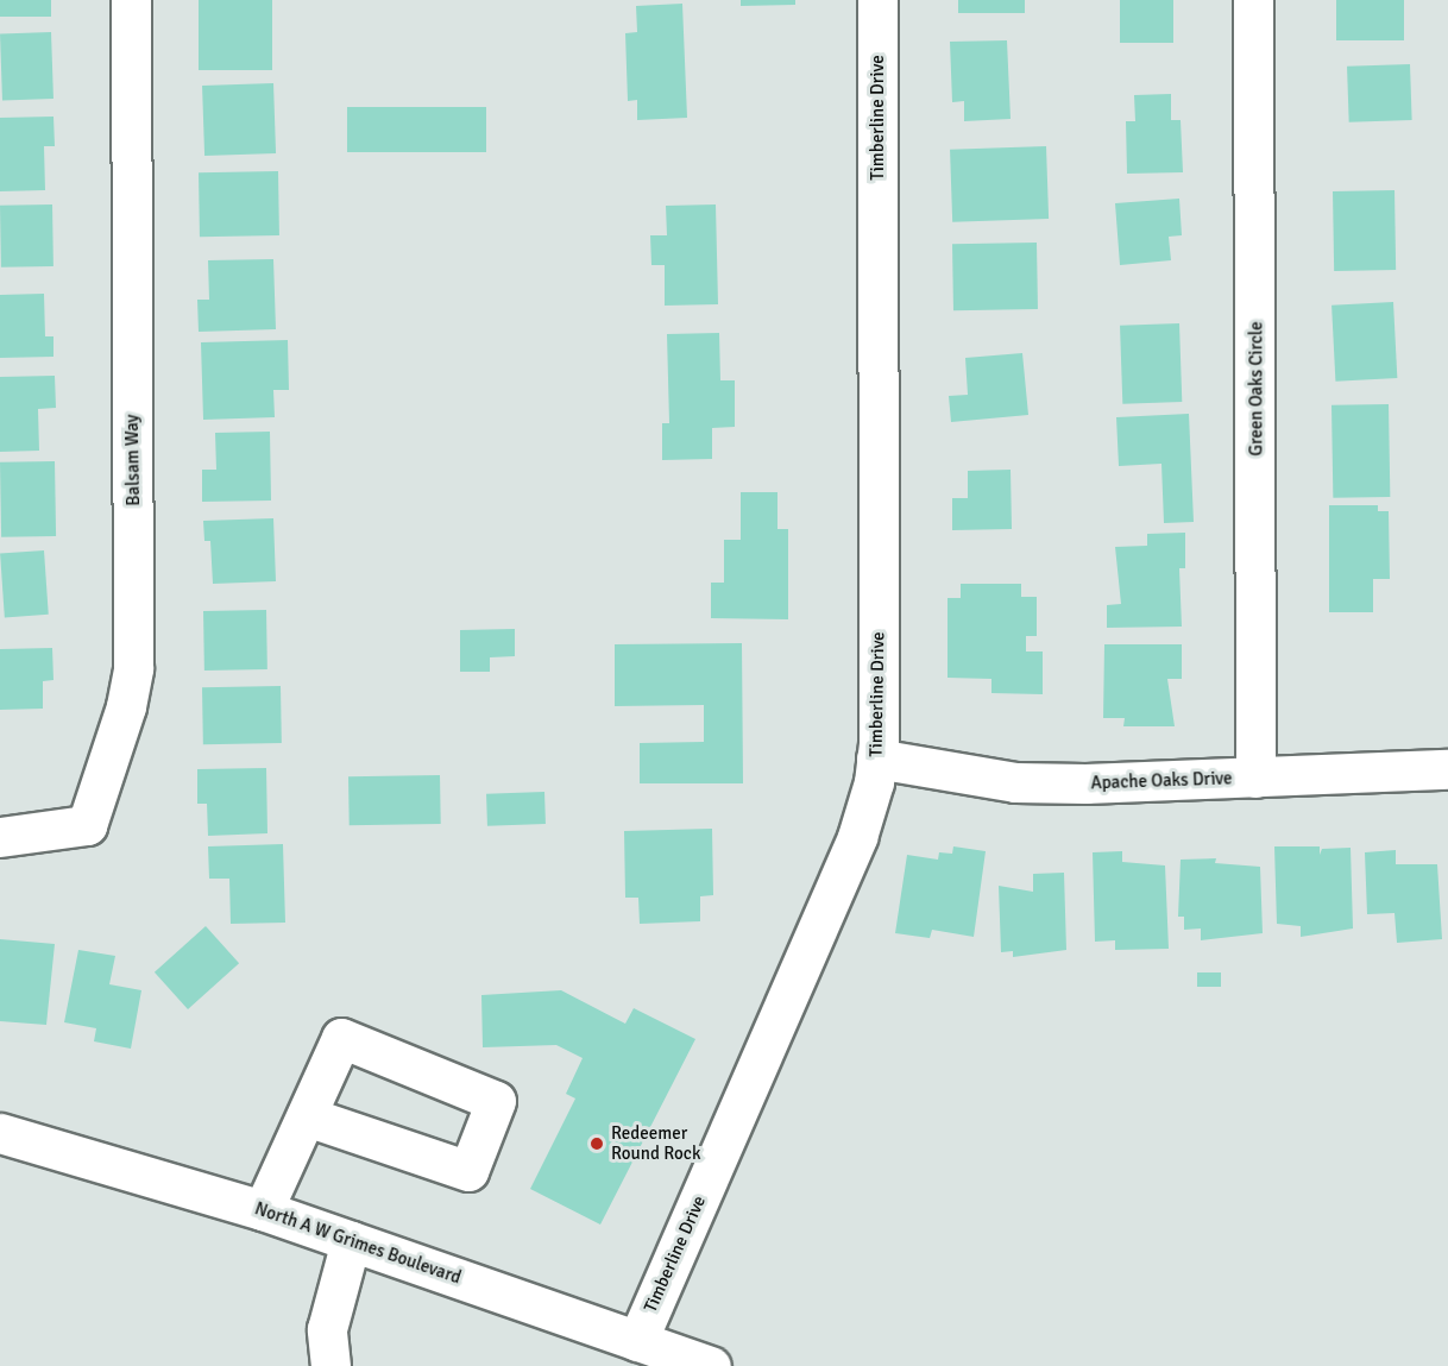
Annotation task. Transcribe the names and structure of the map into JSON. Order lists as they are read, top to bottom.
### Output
{
  "streets": {
    "street": [
      "Timberline Drive",
      "Green Oaks Circle",
      "Balsam Way",
      "Apache Oaks Drive",
      "North A W Grimes Boulevard"
    ]
  },
  "crossings": [
    ["Timberline Drive", "Apache Oaks Drive"],
    ["Timberline Drive", "North A W Grimes Boulevard"],
    ["Green Oaks Circle", "Apache Oaks Drive"]
  ],
  "places": ["Redeemer Round Rock"]
}
